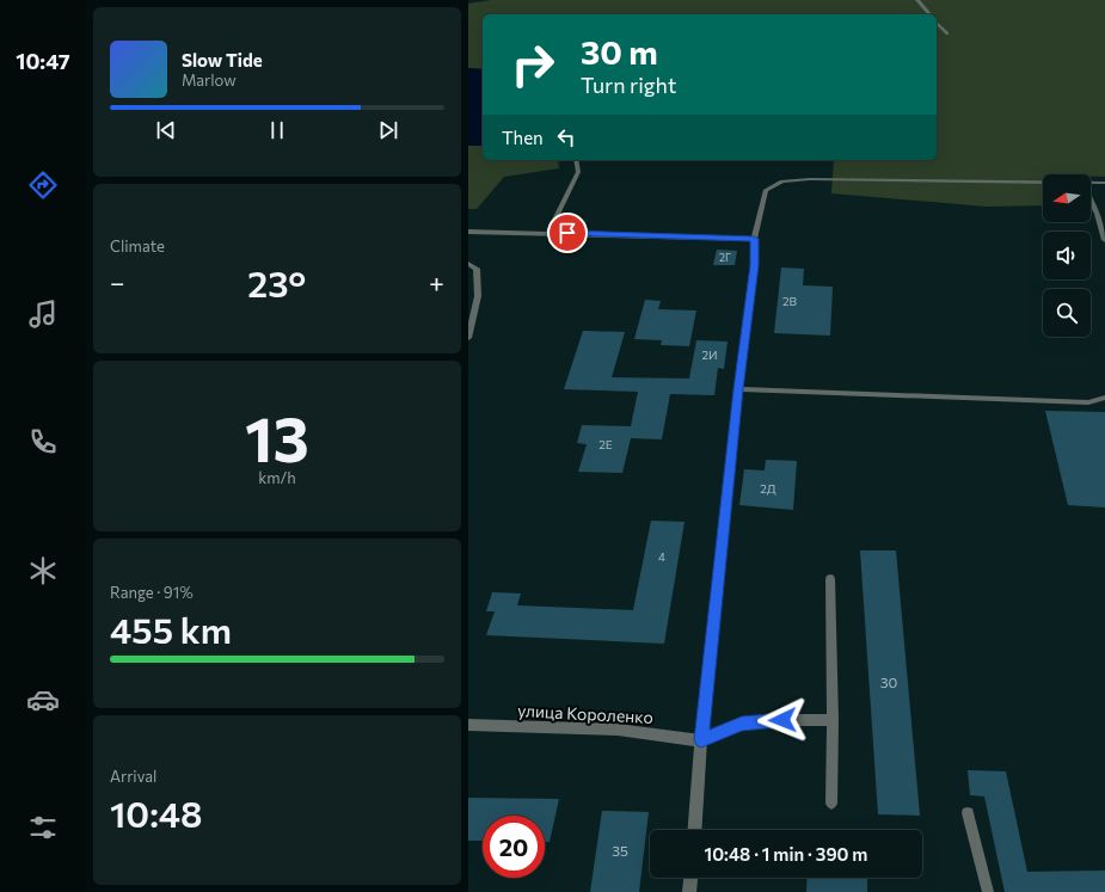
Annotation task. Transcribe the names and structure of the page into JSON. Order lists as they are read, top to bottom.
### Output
{
  "streets": {
    "street": ["улица Короленко"]
  },
  "house_numbers": [
    "2Г",
    "2В",
    "2И",
    "2Е",
    "2Д",
    "4",
    "30",
    "35"
  ],
  "north": "left",
  "page": {
    "tabs": "10:47",
    "turn": ["30 m", "Turn right"],
    "song": ["Slow Tide", "Marlow"],
    "then": "Then",
    "tile": [
      "Climate",
      ["13", "km/h"],
      ["Range · 91%", "455 km"],
      ["Arrival", "10:48"]
    ],
    "heat": ["−", "23°", "+"],
    "limit": "20",
    "trip": "10:48 · 1 min · 390 m"
  }
}
